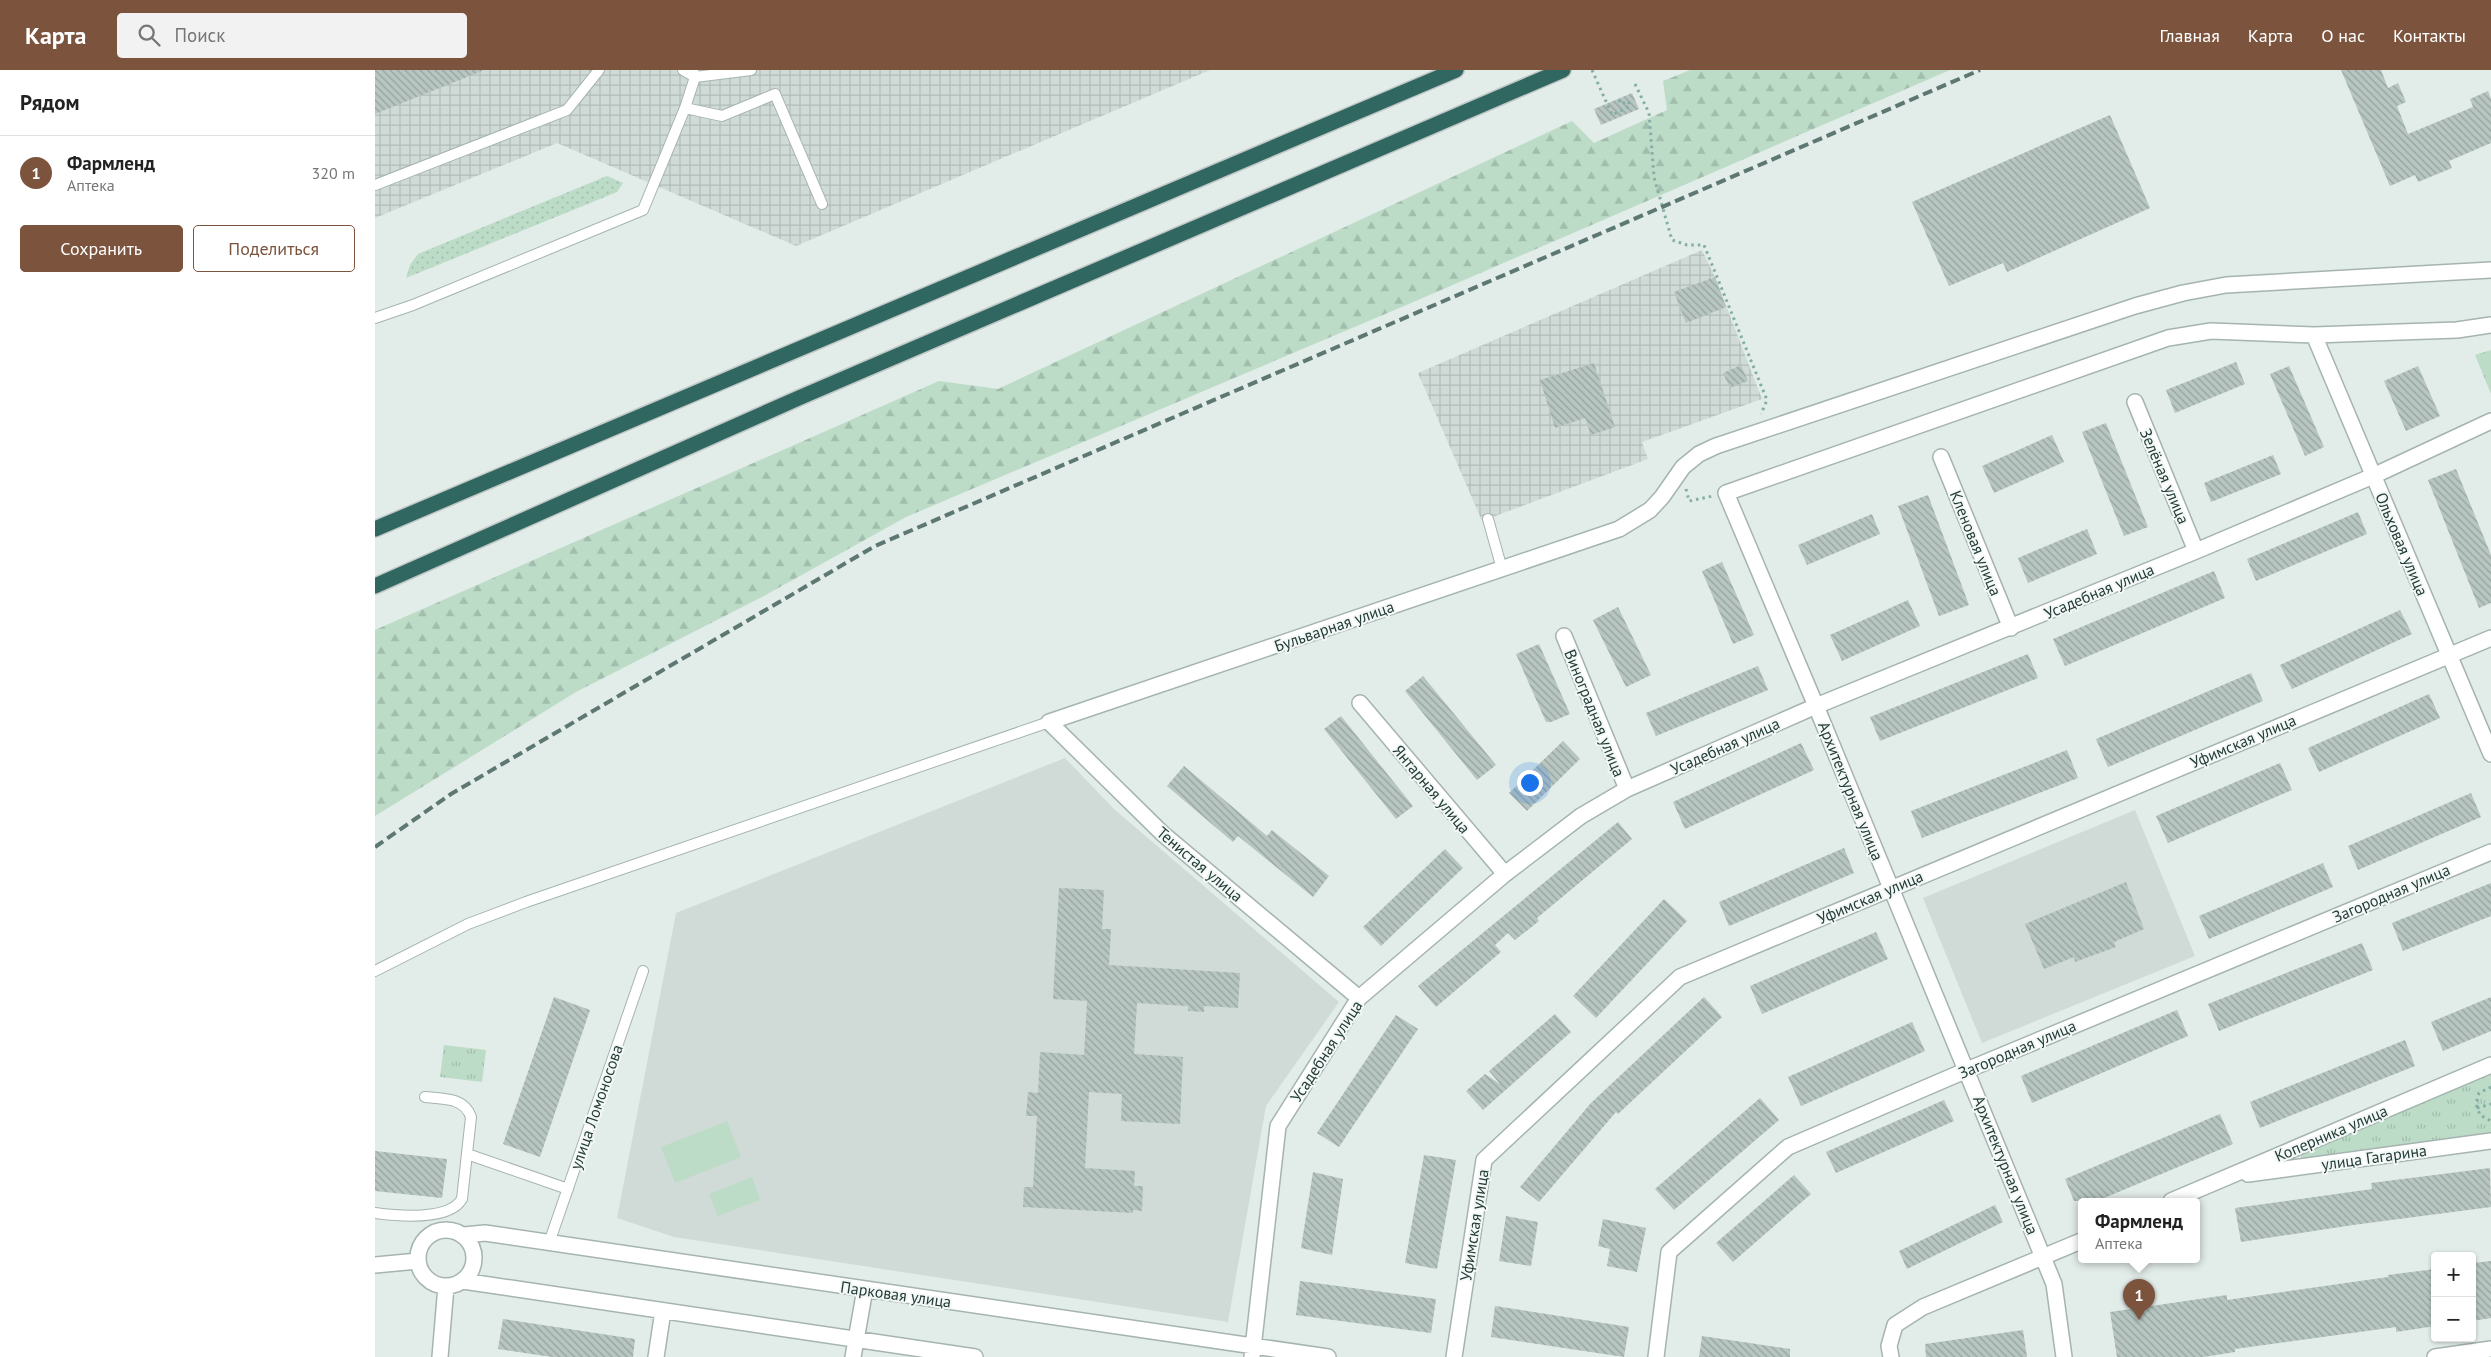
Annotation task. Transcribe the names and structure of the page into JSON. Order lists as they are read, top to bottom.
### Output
{
  "streets": {
    "street": [
      "Зелёная улица",
      "Кленовая улица",
      "Ольховая улица",
      "Усадебная улица",
      "Бульварная улица",
      "Виноградная улица",
      "Уфимская улица",
      "Янтарная улица",
      "Архитектурная улица",
      "Тенистая улица",
      "Загородная улица",
      "Коперника улица",
      "улица Гагарина",
      "Парковая улица"
    ],
    "lane": ["улица Ломоносова"]
  },
  "crossings": [
    ["Зелёная улица", "Усадебная улица"],
    ["Кленовая улица", "Усадебная улица"],
    ["Ольховая улица", "Усадебная улица"],
    ["Ольховая улица", "Уфимская улица"],
    ["Ольховая улица", "Архитектурная улица"],
    ["Усадебная улица", "Виноградная улица"],
    ["Усадебная улица", "Янтарная улица"],
    ["Усадебная улица", "Архитектурная улица"],
    ["Усадебная улица", "Тенистая улица"],
    ["Усадебная улица", "Парковая улица"],
    ["Бульварная улица", "Тенистая улица"],
    ["Уфимская улица", "Архитектурная улица"],
    ["Архитектурная улица", "Загородная улица"],
    ["улица Ломоносова", "Парковая улица"],
    ["Коперника улица", "улица Гагарина"]
  ],
  "page": {
    "header": "Карта",
    "search": "Поиск",
    "nav": [
      "Главная",
      "Карта",
      "О нас",
      "Контакты"
    ],
    "heading": "Рядом",
    "list": [
      {
        "mark": "1",
        "name": "Фармленд",
        "note": "Аптека",
        "value": "320 m"
      }
    ],
    "buttons": ["Сохранить", "Поделиться"],
    "popup": ["Фармленд", "Аптека"],
    "map_buttons": ["+", "−"],
    "pins": "1"
  }
}
